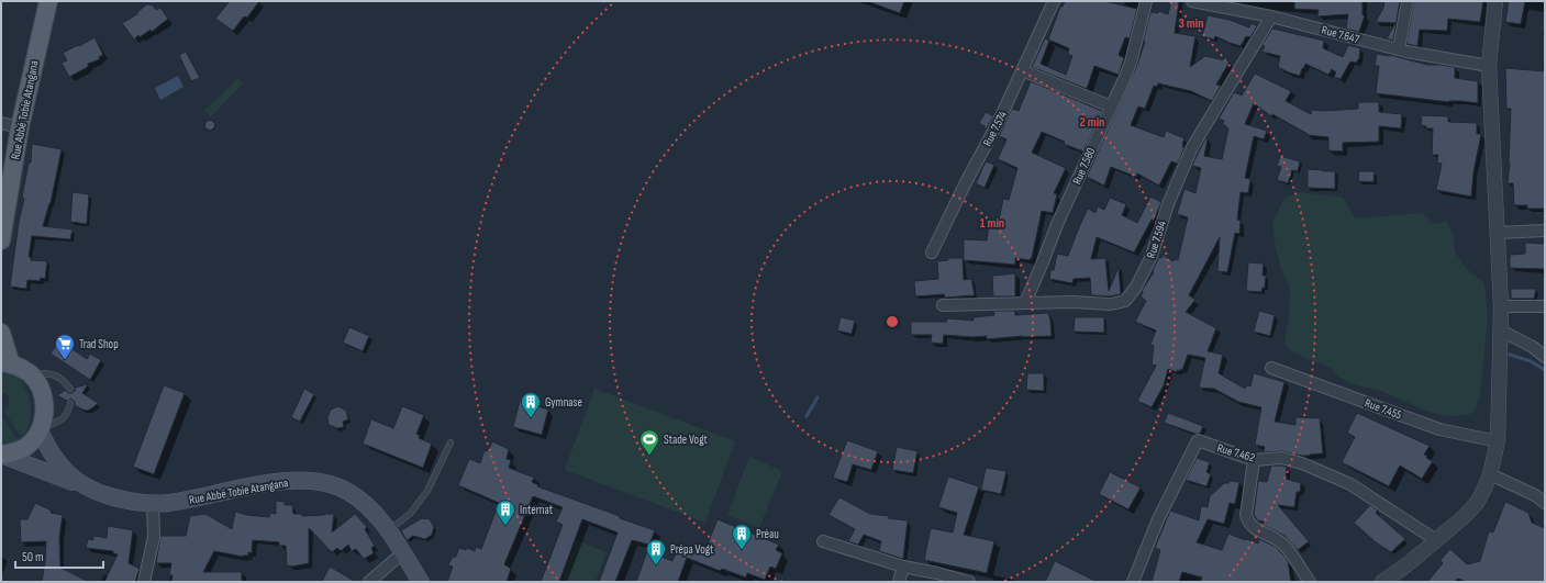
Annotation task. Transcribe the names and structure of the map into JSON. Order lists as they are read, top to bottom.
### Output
{
  "streets": {
    "main road": ["Rue Abbé Tobie Atangana"],
    "street": [
      "Rue 7.647",
      "Rue 7.574",
      "Rue 7.580",
      "Rue 7.594",
      "Rue 7.455",
      "Rue 7.462"
    ]
  },
  "crossings": [
    ["Rue 7.647", "Rue 7.594"],
    ["Rue 7.580", "Rue 7.594"]
  ],
  "places": {
    "supermarket": ["Trad Shop"],
    "building": [
      "Gymnase",
      "Internat",
      "Préau",
      "Prépa Vogt"
    ],
    "sports": ["Stade Vogt"]
  },
  "scale_bar": "50 m",
  "rings": ["3 min", "2 min", "1 min"]
}
